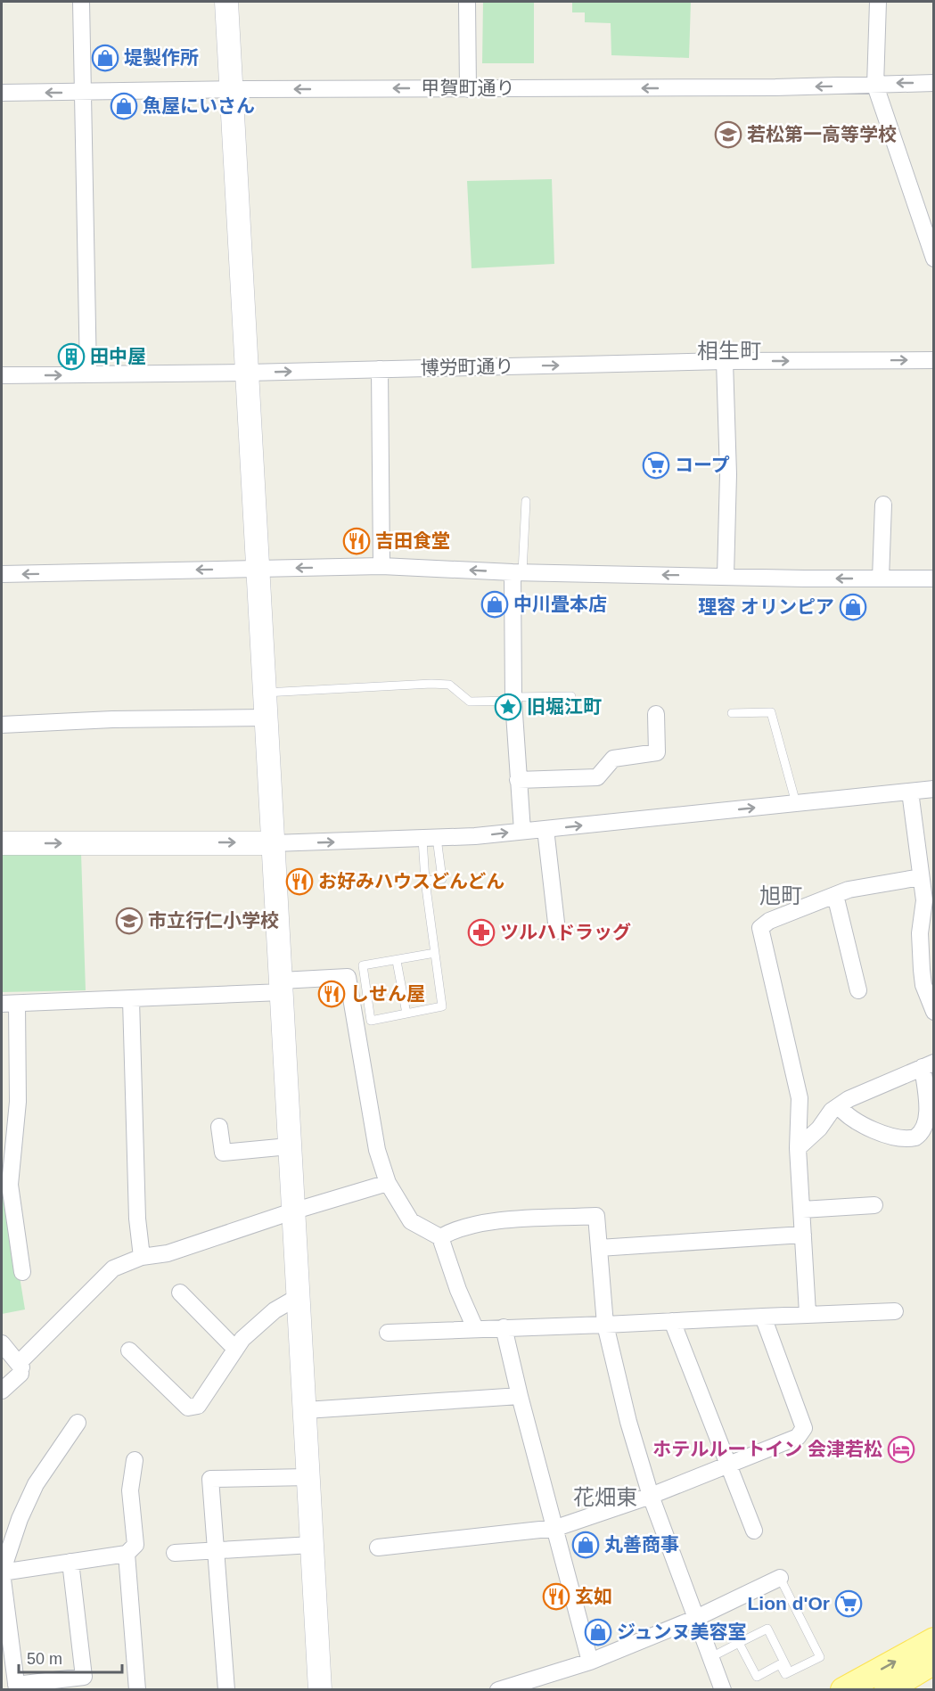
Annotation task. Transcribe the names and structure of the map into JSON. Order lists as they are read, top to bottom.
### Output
{
  "streets": {
    "street": ["甲賀町通り", "博労町通り"]
  },
  "one_way": ["甲賀町通り", "博労町通り"],
  "districts": ["相生町", "旭町", "花畑東"],
  "places": {
    "shop": [
      "堤製作所",
      "魚屋にいさん",
      "中川畳本店",
      "理容 オリンピア",
      "丸善商事",
      "ジュンヌ美容室"
    ],
    "school or university": ["若松第一高等学校", "市立行仁小学校"],
    "building": ["田中屋"],
    "supermarket": ["コープ", "Lion d'Or"],
    "restaurant": [
      "吉田食堂",
      "お好みハウスどんどん",
      "しせん屋",
      "玄如"
    ],
    "place": ["旧堀江町"],
    "pharmacy": ["ツルハドラッグ"],
    "hotel": ["ホテルルートイン 会津若松"]
  },
  "scale_bar": "50 m"
}
